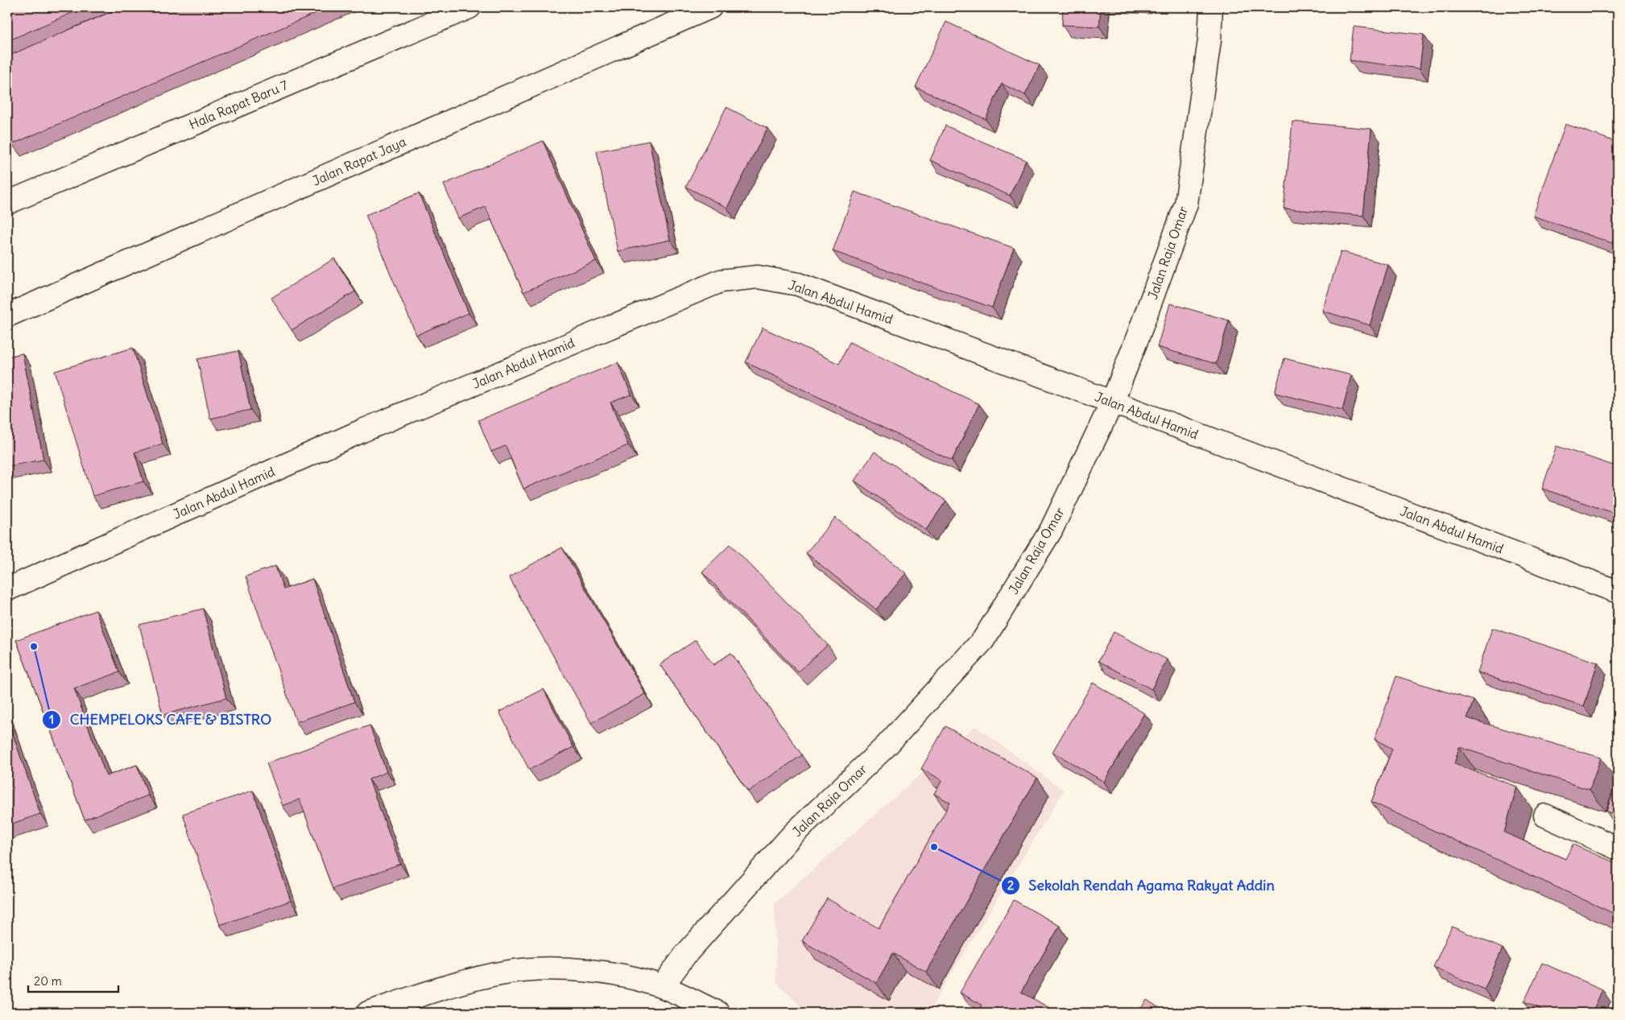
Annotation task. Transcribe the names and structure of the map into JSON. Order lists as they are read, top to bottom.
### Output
{
  "streets": {
    "street": [
      "Hala Rapat Baru 7",
      "Jalan Rapat Jaya",
      "Jalan Raja Omar",
      "Jalan Abdul Hamid"
    ]
  },
  "crossings": [
    ["Jalan Raja Omar", "Jalan Abdul Hamid"]
  ],
  "places": ["CHEMPELOKS CAFE & BISTRO", "Sekolah Rendah Agama Rakyat Addin"],
  "scale_bar": "20 m"
}
